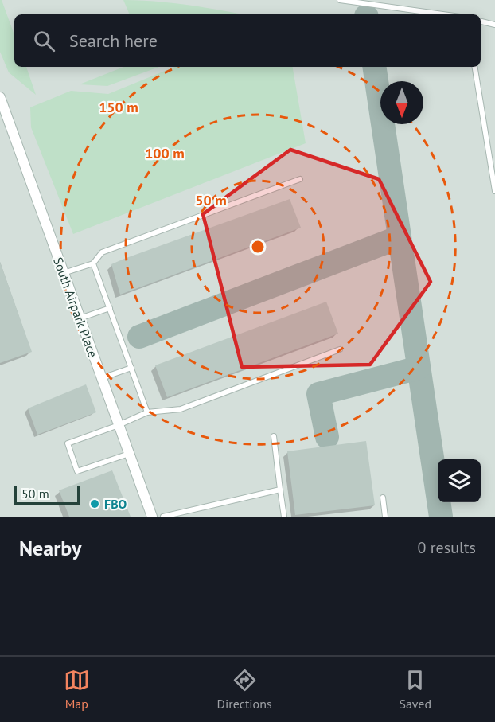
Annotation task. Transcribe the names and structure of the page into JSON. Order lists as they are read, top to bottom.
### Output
{
  "streets": {
    "street": ["South Airpark Place"]
  },
  "places": ["FBO"],
  "scale_bar": "50 m",
  "north": "bottom",
  "page": {
    "search": "Search here",
    "scale": "50 m",
    "heading": ["Nearby", "0 results"],
    "nav": ["Map", "Directions", "Saved"]
  },
  "rings": ["150 m", "100 m", "50 m"]
}
